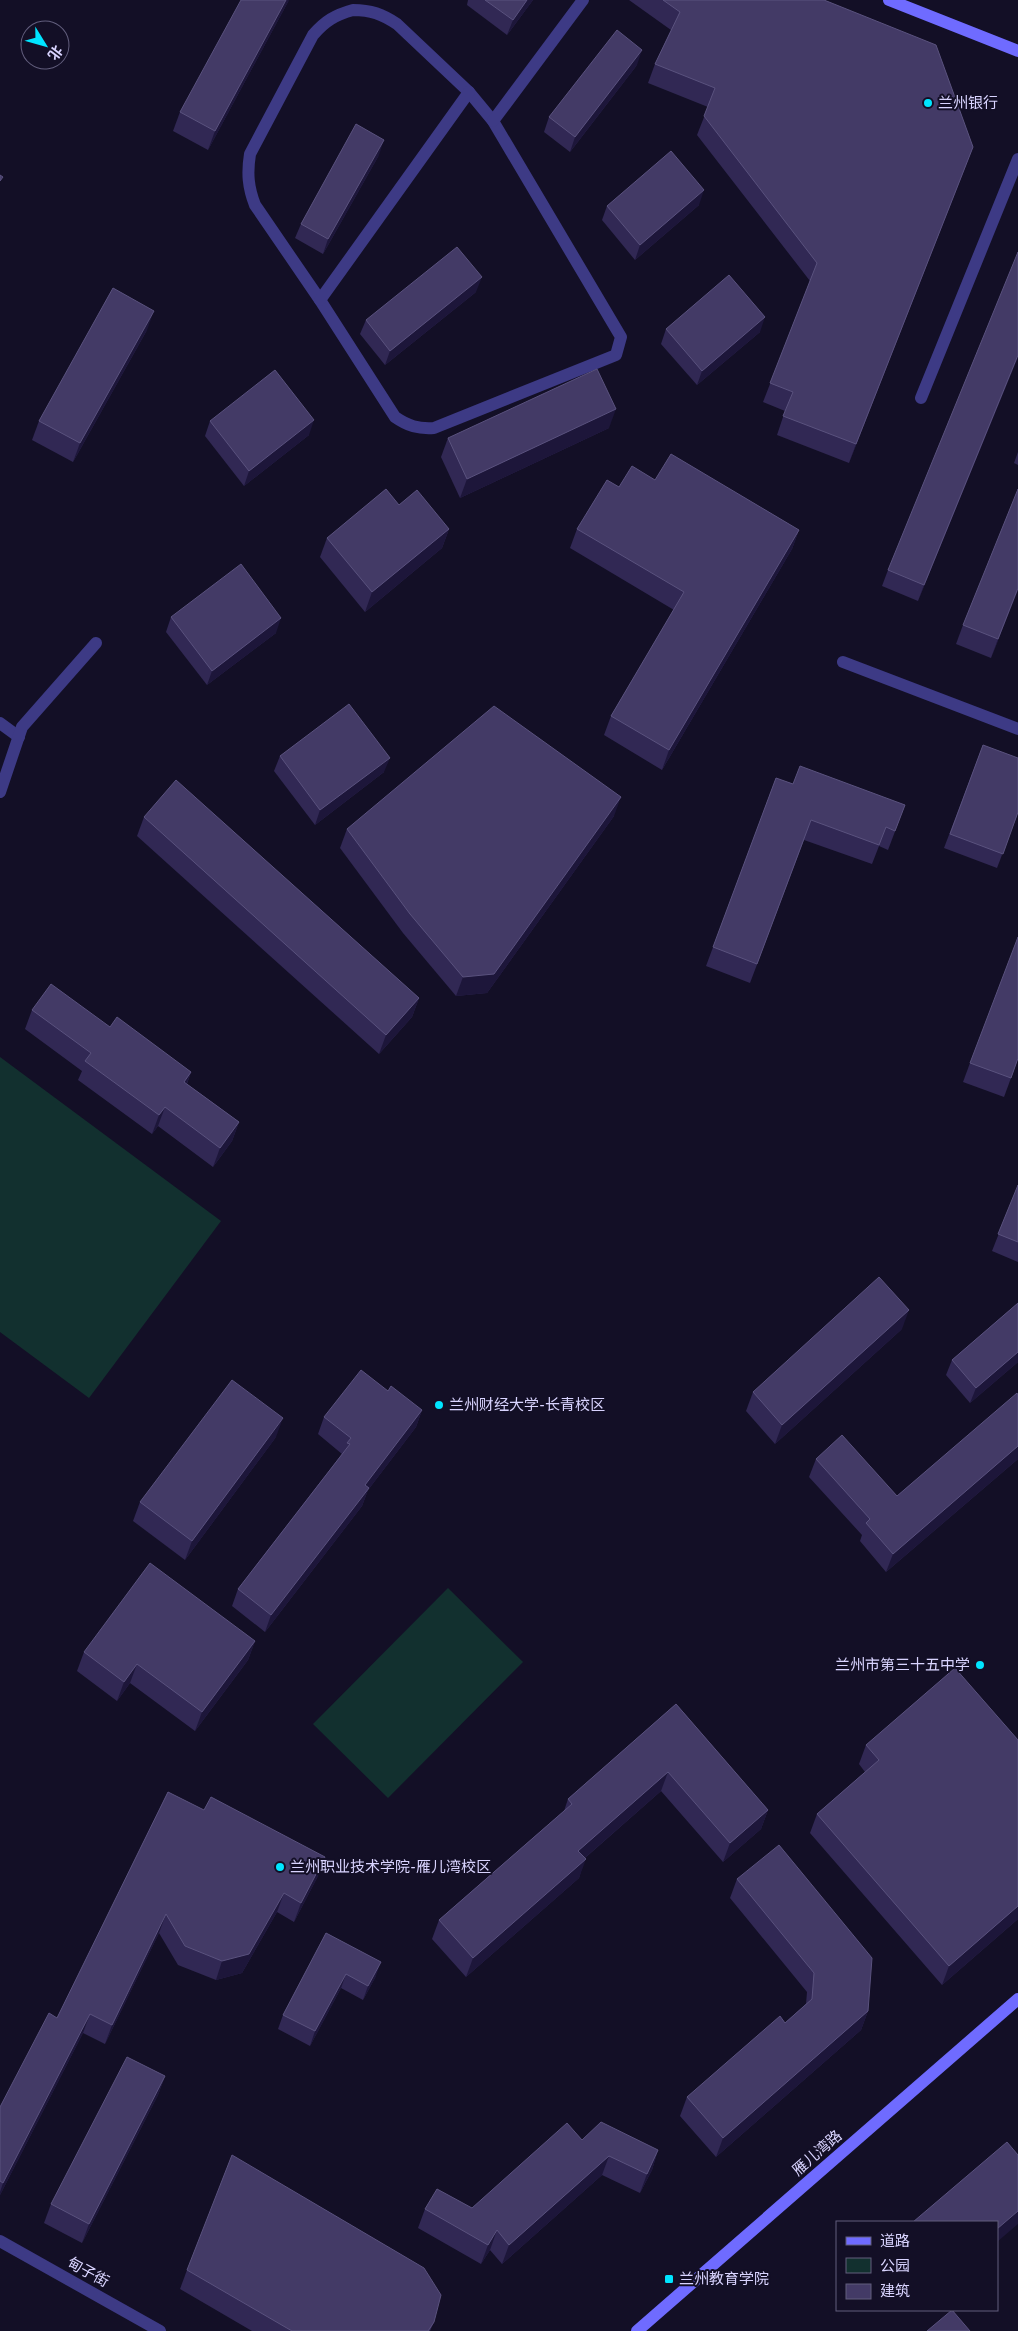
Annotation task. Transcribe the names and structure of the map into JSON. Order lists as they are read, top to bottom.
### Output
{
  "streets": {
    "main road": ["雁儿湾路"],
    "street": ["甸子街"]
  },
  "places": {
    "other": [
      "兰州银行",
      "兰州财经大学-长青校区",
      "兰州市第三十五中学",
      "兰州职业技术学院-雁儿湾校区"
    ],
    "transit": ["兰州教育学院"]
  },
  "legend": ["道路", "公园", "建筑"],
  "north": "bottom right"
}
